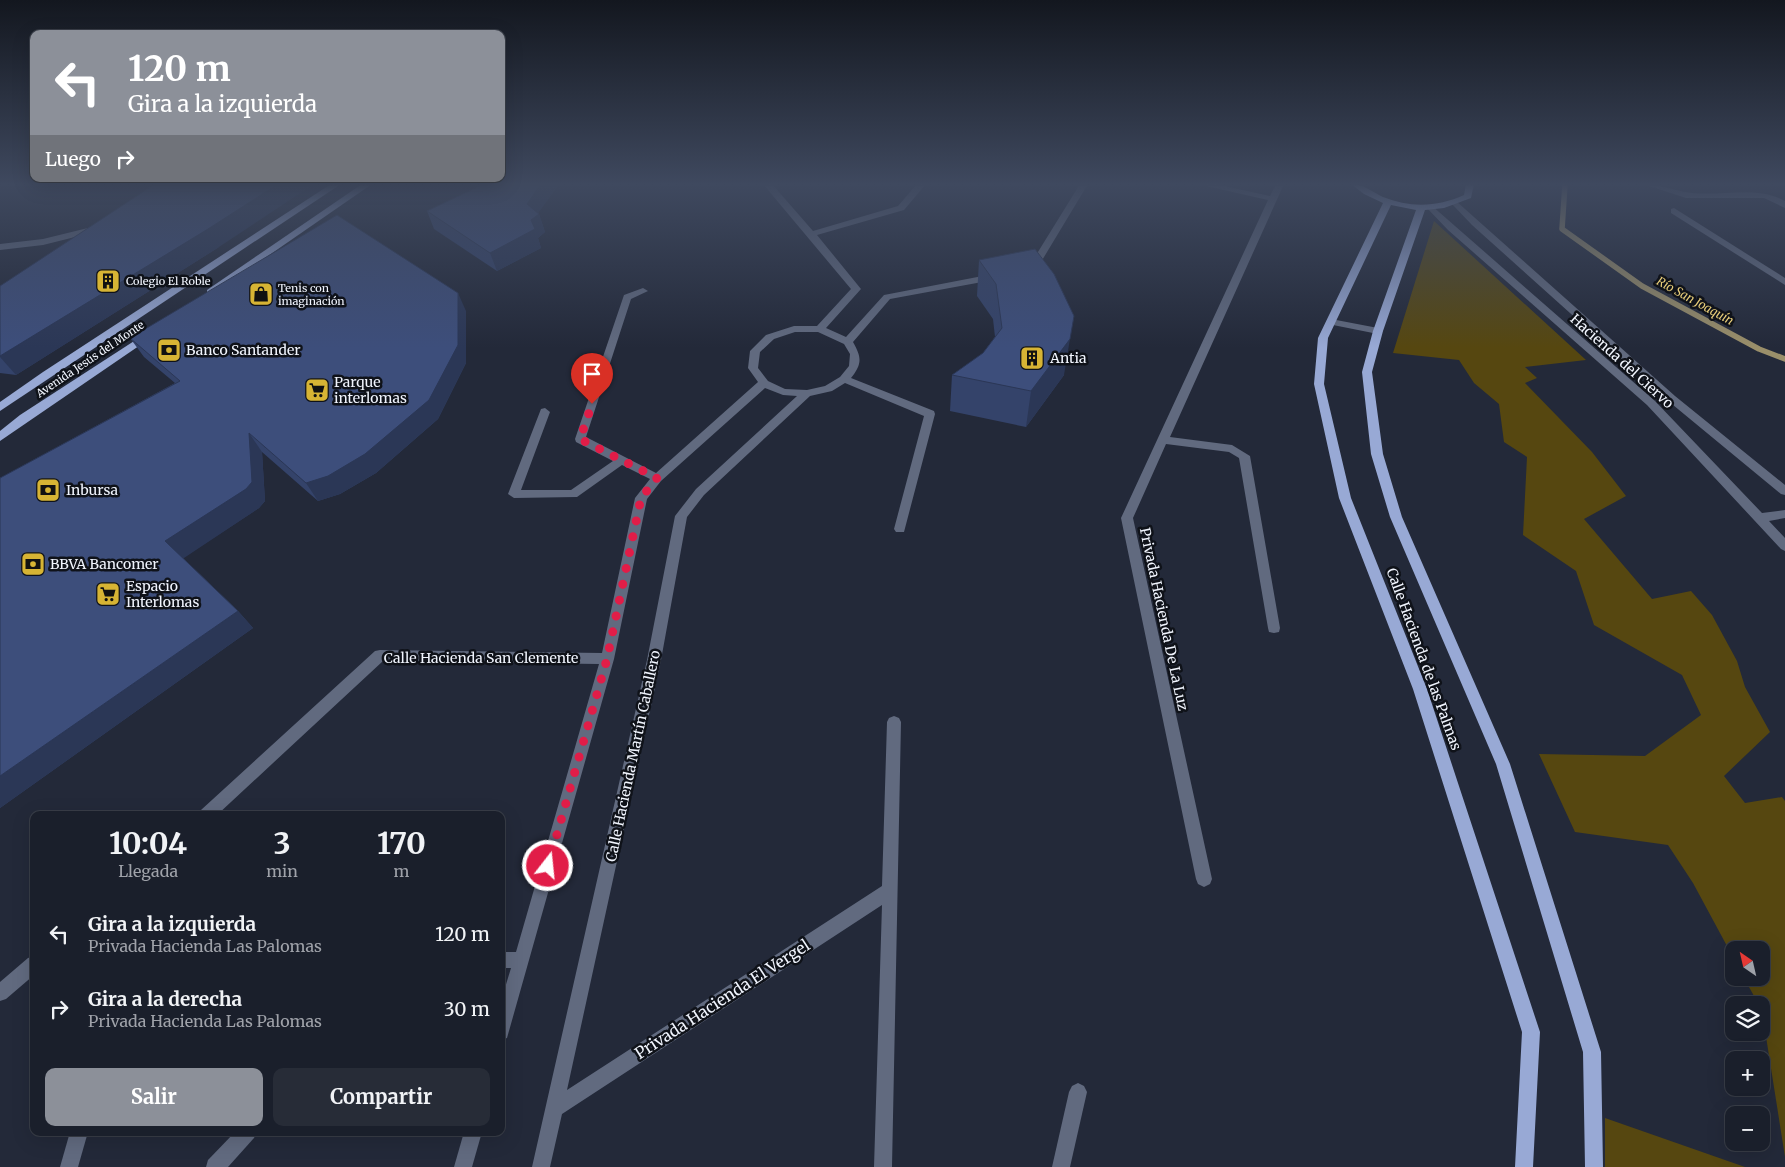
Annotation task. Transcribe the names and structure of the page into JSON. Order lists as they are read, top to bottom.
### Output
{
  "streets": {
    "main road": ["Avenida Jesús del Monte", "Calle Hacienda de las Palmas"],
    "street": [
      "Hacienda del Ciervo",
      "Privada Hacienda De La Luz",
      "Calle Hacienda San Clemente",
      "Calle Hacienda Martín Caballero",
      "Privada Hacienda El Vergel"
    ]
  },
  "crossings": [
    ["Calle Hacienda Martín Caballero", "Privada Hacienda El Vergel"]
  ],
  "water": ["Río San Joaquín"],
  "places": {
    "building": ["Colegio El Roble", "Antia"],
    "shop": ["Tenis con imaginación"],
    "bank": ["Banco Santander", "Inbursa", "BBVA Bancomer"],
    "supermarket": ["Parque interlomas", "Espacio Interlomas"]
  },
  "north": "top left",
  "page": {
    "turn": ["120 m", "Gira a la izquierda"],
    "then": "Luego",
    "eta": [
      "10:04",
      "Llegada",
      "3",
      "min",
      "170",
      "m"
    ],
    "list": [
      {
        "name": "Gira a la izquierda",
        "note": "Privada Hacienda Las Palomas",
        "value": "120 m"
      },
      {
        "name": "Gira a la derecha",
        "note": "Privada Hacienda Las Palomas",
        "value": "30 m"
      }
    ],
    "map_buttons": ["+", "−"],
    "buttons": ["Salir", "Compartir"]
  }
}
